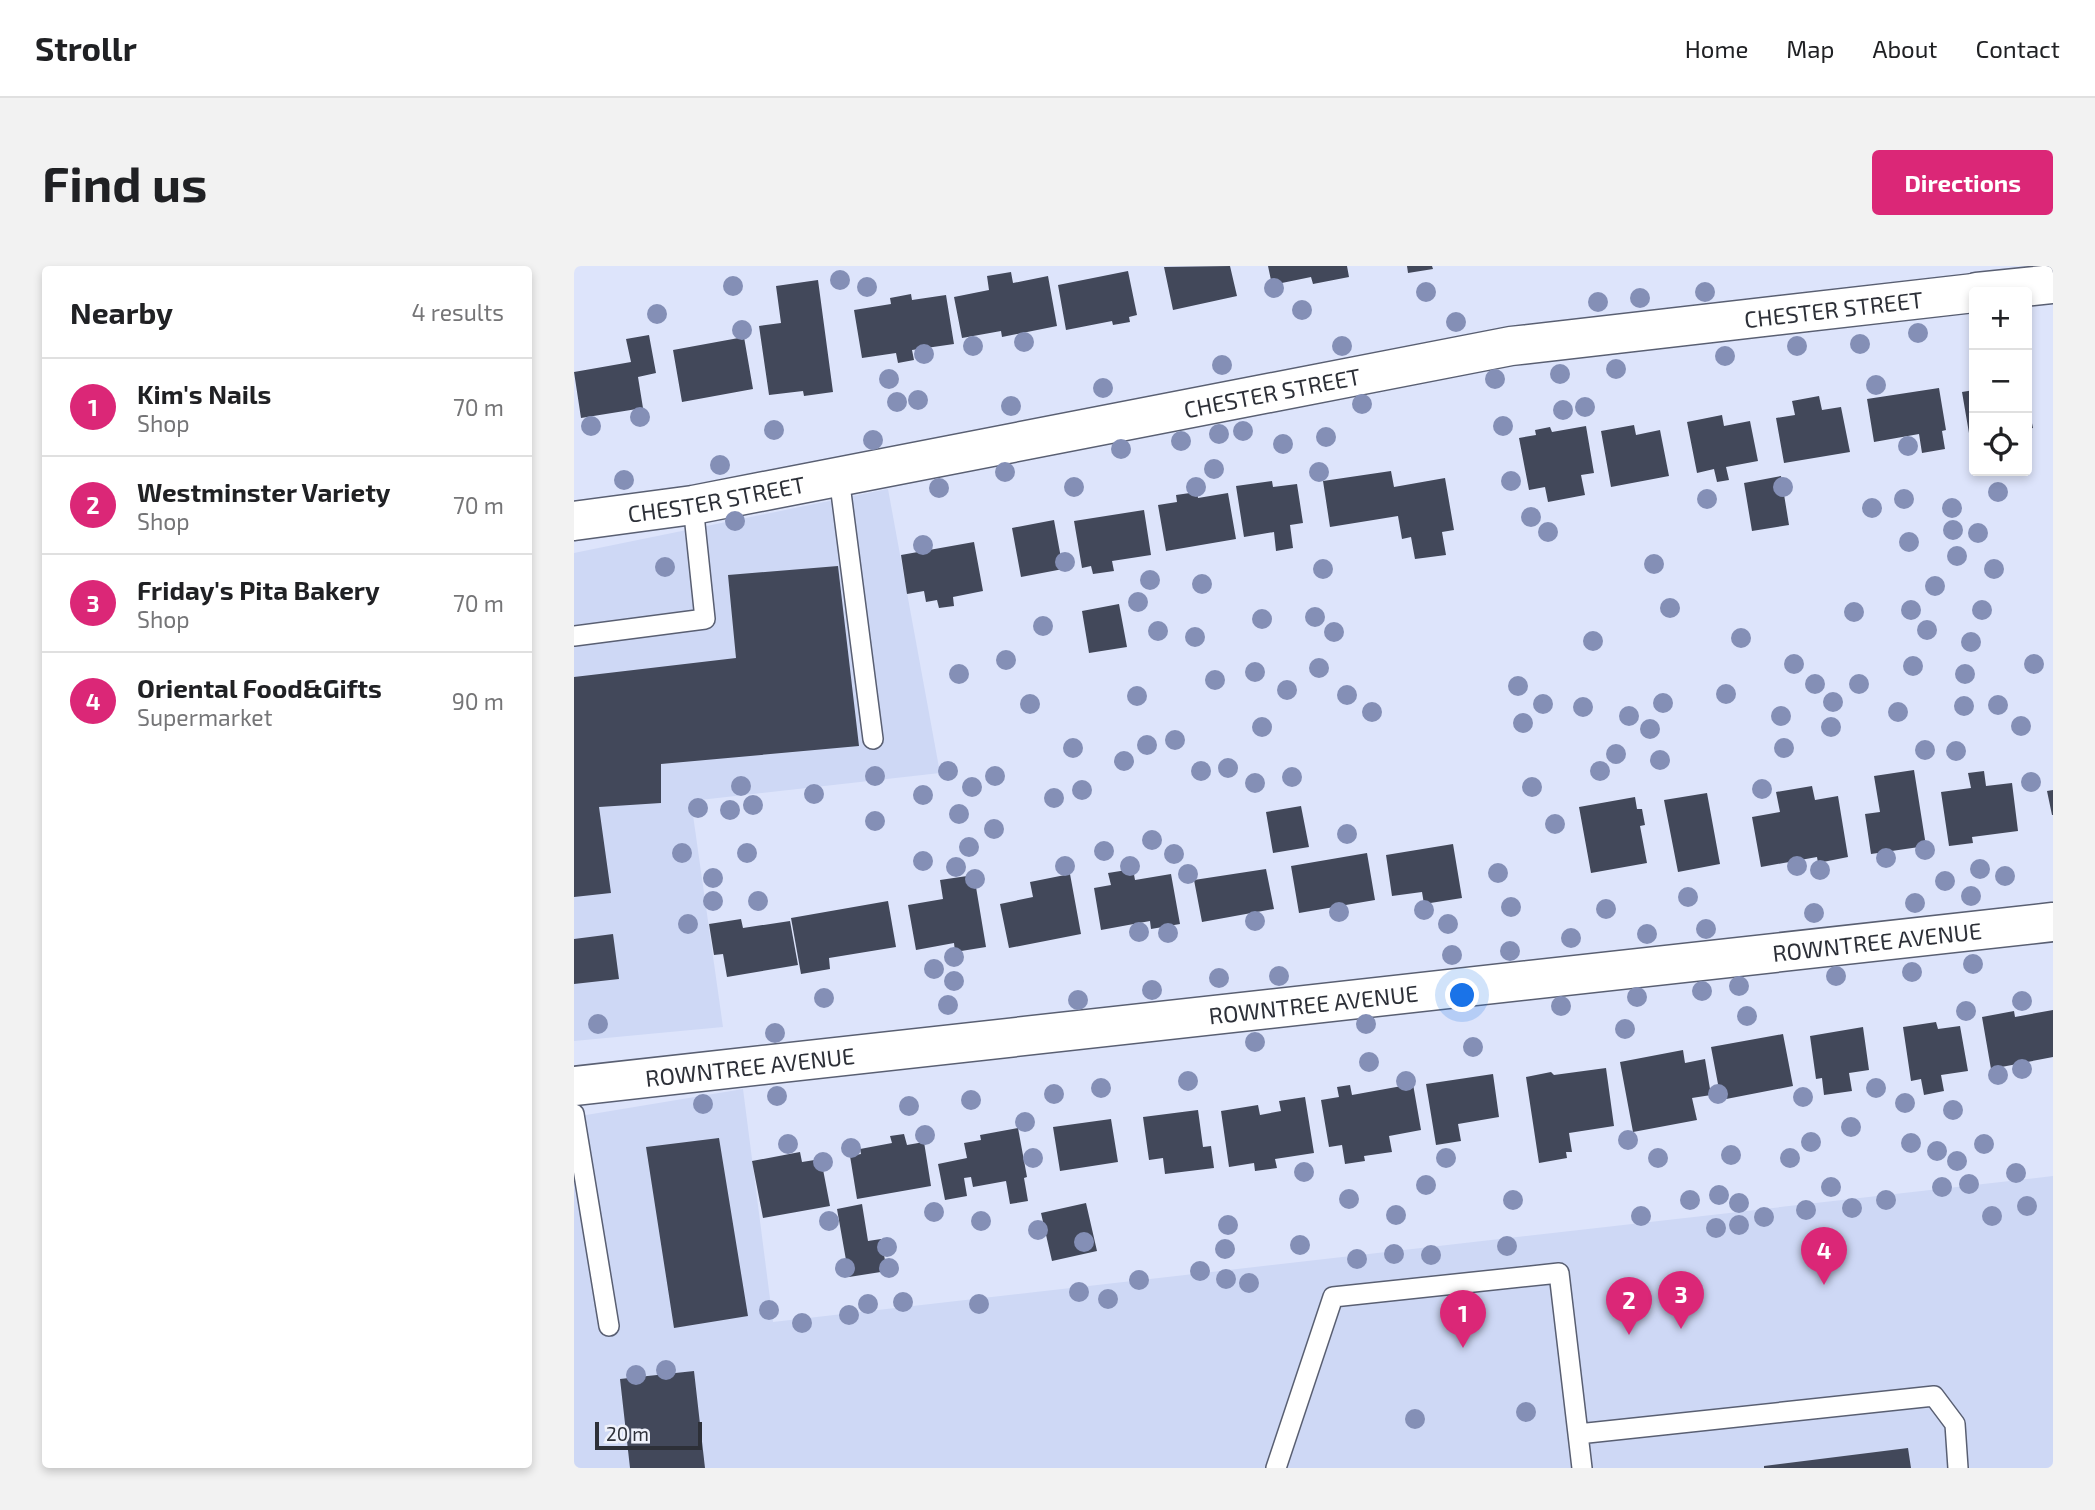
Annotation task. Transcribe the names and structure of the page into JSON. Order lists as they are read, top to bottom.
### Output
{
  "streets": {
    "street": ["CHESTER STREET", "ROWNTREE AVENUE"]
  },
  "scale_bar": "20 m",
  "page": {
    "header": "Strollr",
    "nav": [
      "Home",
      "Map",
      "About",
      "Contact"
    ],
    "buttons": "Directions",
    "title": "Find us",
    "heading": ["Nearby", "4 results"],
    "map_buttons": ["+", "−"],
    "list": [
      {
        "mark": "1",
        "name": "Kim's Nails",
        "note": "Shop",
        "value": "70 m"
      },
      {
        "mark": "2",
        "name": "Westminster Variety",
        "note": "Shop",
        "value": "70 m"
      },
      {
        "mark": "3",
        "name": "Friday's Pita Bakery",
        "note": "Shop",
        "value": "70 m"
      },
      {
        "mark": "4",
        "name": "Oriental Food&Gifts",
        "note": "Supermarket",
        "value": "90 m"
      }
    ],
    "pins": [
      "4",
      "3",
      "2",
      "1"
    ],
    "scale": "20 m"
  }
}
